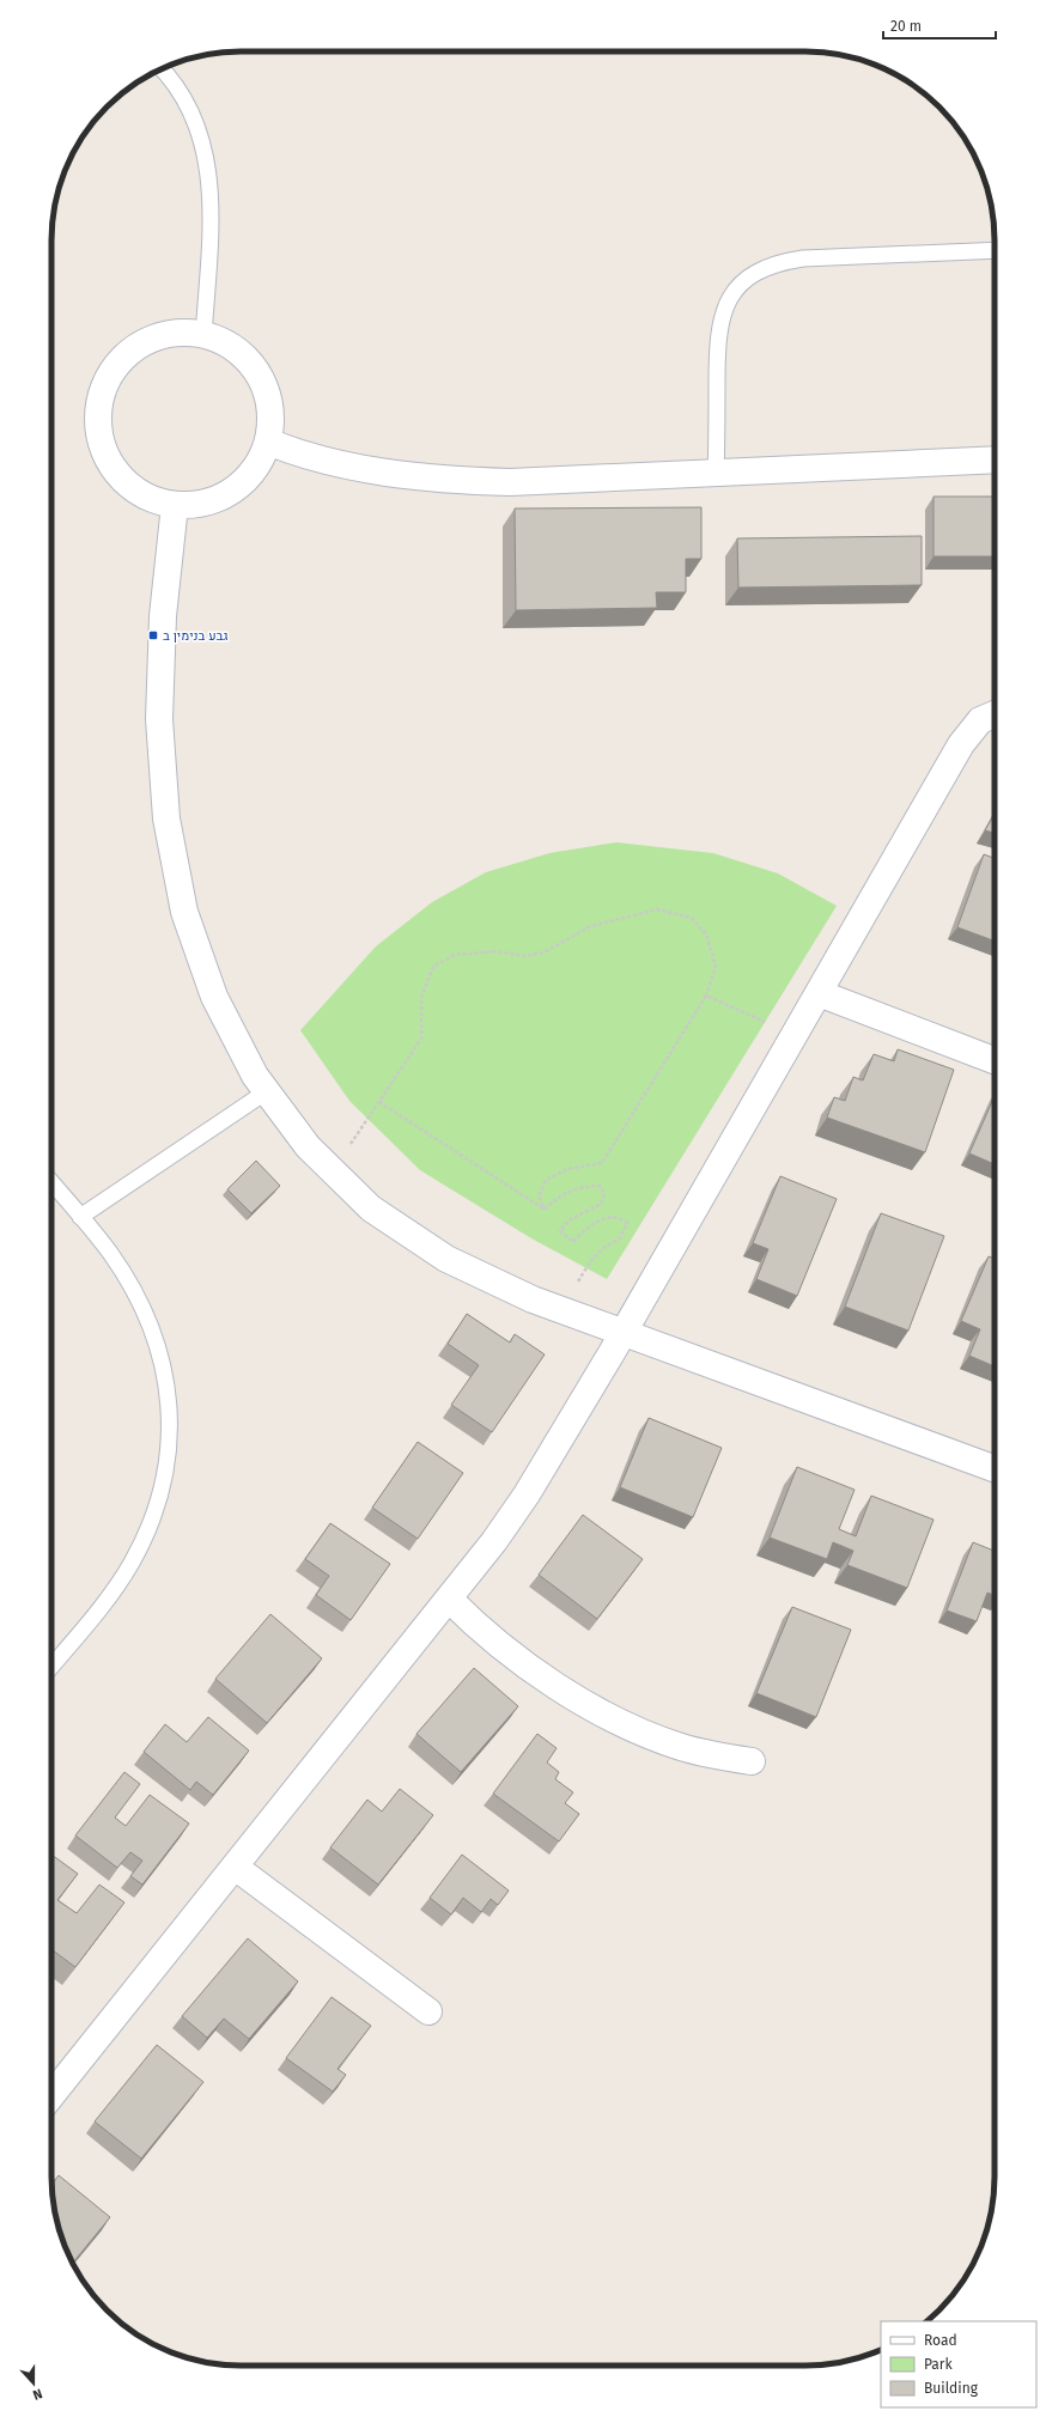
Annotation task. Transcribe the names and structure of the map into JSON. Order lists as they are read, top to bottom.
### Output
{
  "places": {
    "transit": ["גבע בנימין ב"]
  },
  "legend": ["Road", "Park", "Building"],
  "scale_bar": "20 m",
  "north": "bottom"
}
